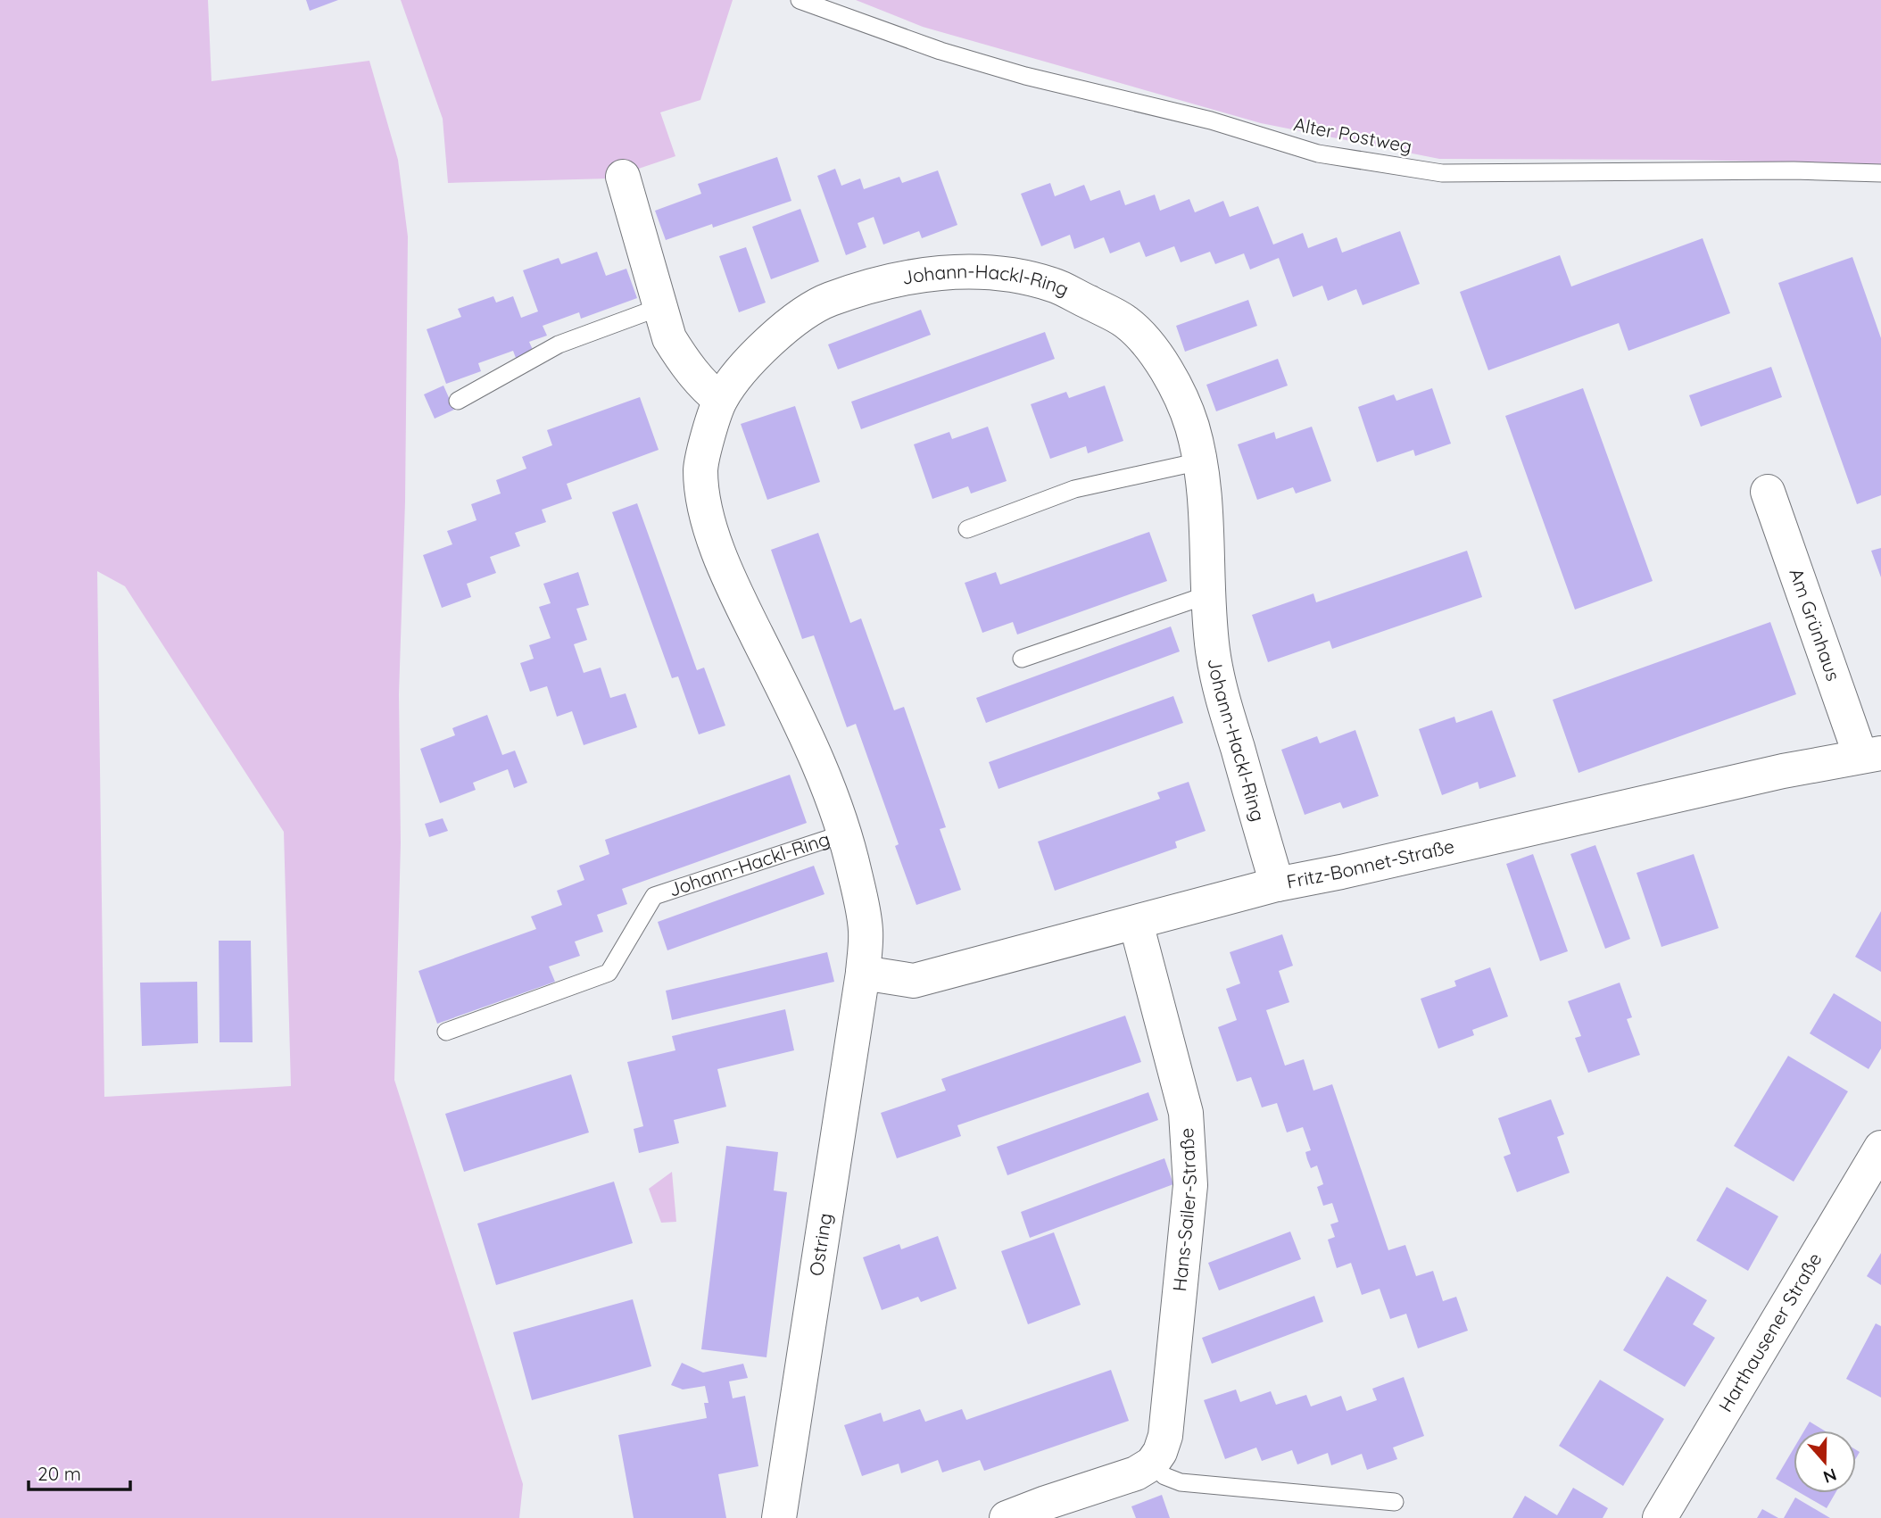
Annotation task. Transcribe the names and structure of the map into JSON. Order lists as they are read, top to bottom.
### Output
{
  "streets": {
    "street": [
      "Johann-Hackl-Ring",
      "Am Grünhaus",
      "Fritz-Bonnet-Straße",
      "Hans-Sailer-Straße",
      "Ostring",
      "Harthausener Straße"
    ],
    "lane": ["Alter Postweg"]
  },
  "crossings": [
    ["Johann-Hackl-Ring", "Fritz-Bonnet-Straße"],
    ["Johann-Hackl-Ring", "Ostring"],
    ["Am Grünhaus", "Fritz-Bonnet-Straße"],
    ["Fritz-Bonnet-Straße", "Hans-Sailer-Straße"],
    ["Fritz-Bonnet-Straße", "Ostring"]
  ],
  "scale_bar": "20 m",
  "north": "bottom"
}
